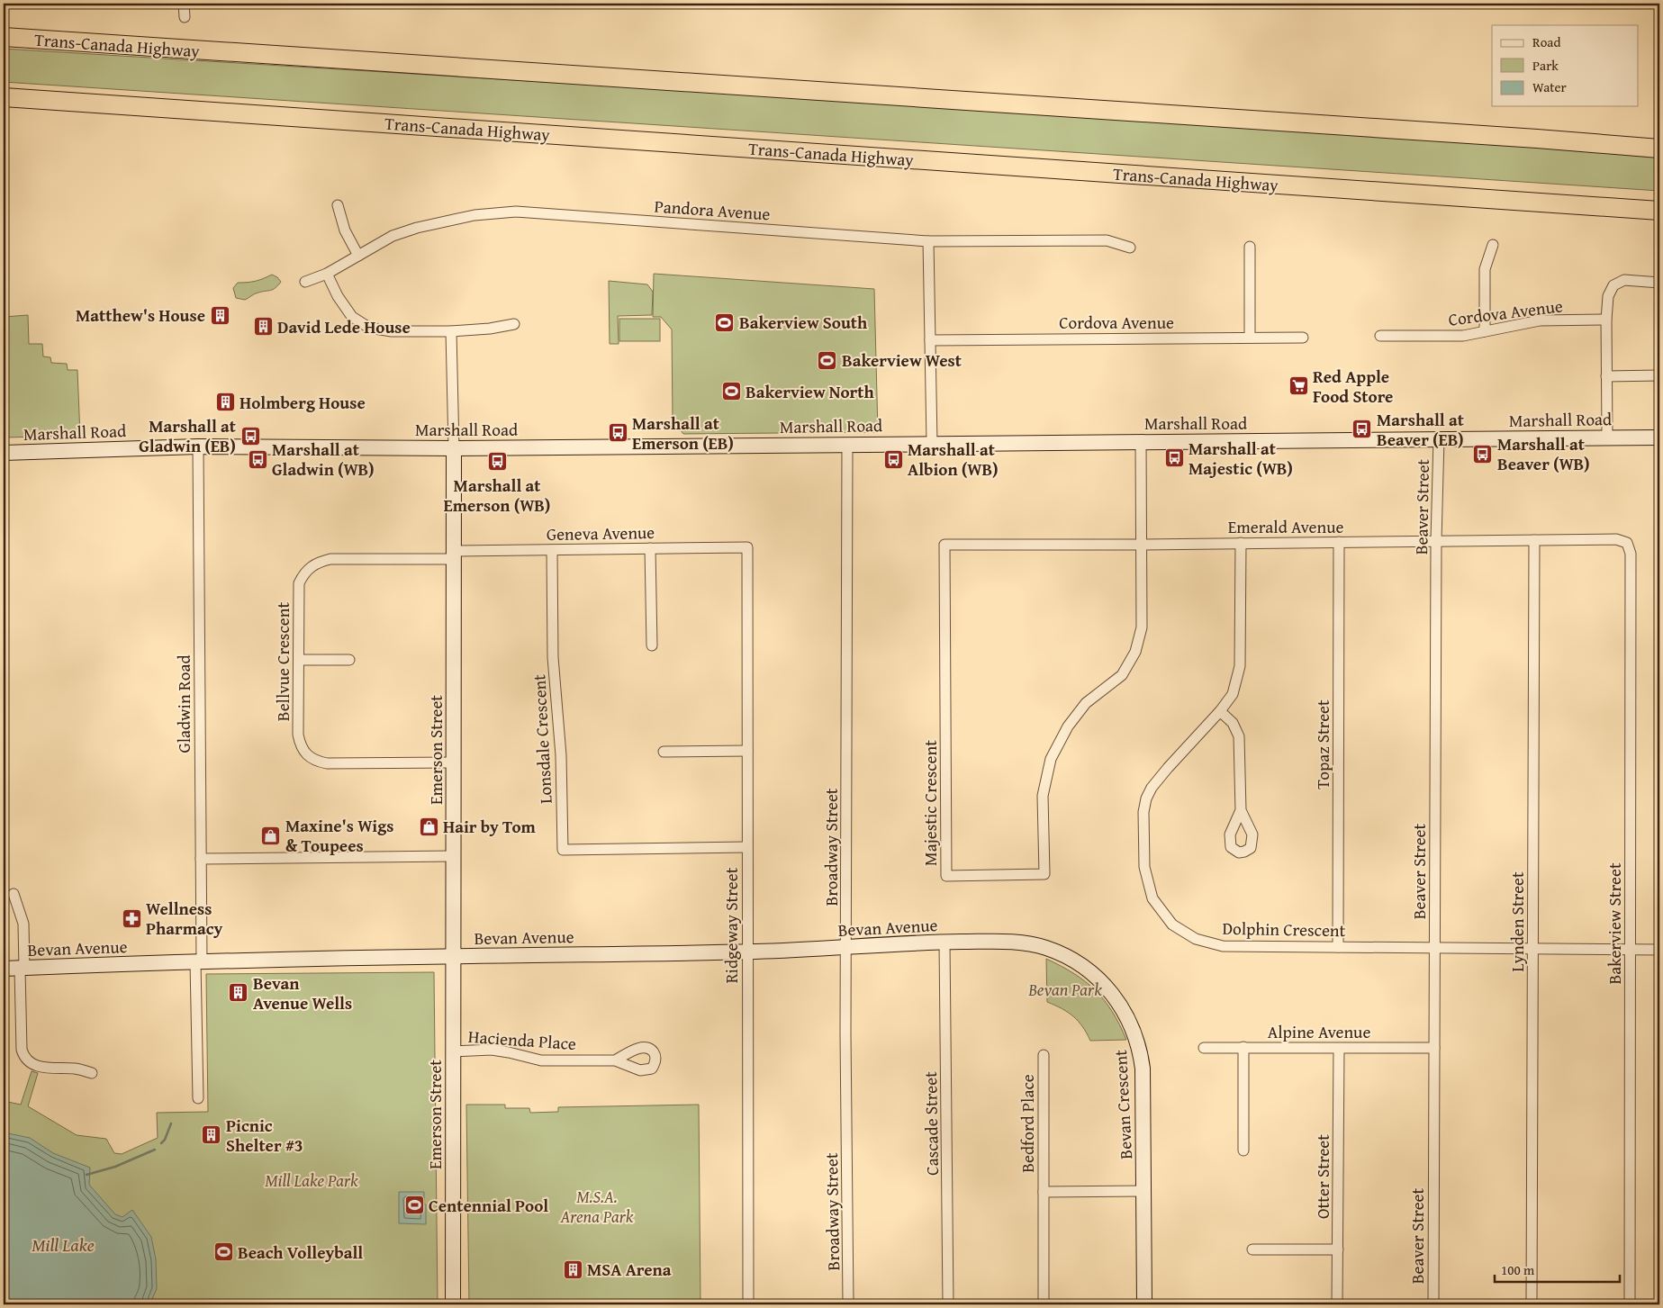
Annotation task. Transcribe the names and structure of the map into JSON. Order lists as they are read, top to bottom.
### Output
{
  "streets": {
    "highway": ["Trans-Canada Highway"],
    "main road": [
      "Marshall Road",
      "Emerson Street",
      "Bevan Avenue",
      "Bevan Crescent"
    ],
    "street": [
      "Pandora Avenue",
      "Cordova Avenue",
      "Beaver Street",
      "Emerald Avenue",
      "Geneva Avenue",
      "Bellvue Crescent",
      "Gladwin Road",
      "Lonsdale Crescent",
      "Topaz Street",
      "Majestic Crescent",
      "Broadway Street",
      "Lynden Street",
      "Bakerview Street",
      "Ridgeway Street",
      "Dolphin Crescent",
      "Alpine Avenue",
      "Hacienda Place",
      "Cascade Street",
      "Bedford Place",
      "Otter Street"
    ]
  },
  "crossings": [
    ["Marshall Road", "Beaver Street"],
    ["Marshall Road", "Gladwin Road"],
    ["Marshall Road", "Emerson Street"],
    ["Marshall Road", "Majestic Crescent"],
    ["Marshall Road", "Broadway Street"],
    ["Beaver Street", "Emerald Avenue"],
    ["Beaver Street", "Dolphin Crescent"],
    ["Beaver Street", "Alpine Avenue"],
    ["Emerald Avenue", "Topaz Street"],
    ["Emerald Avenue", "Majestic Crescent"],
    ["Emerald Avenue", "Lynden Street"],
    ["Emerald Avenue", "Bakerview Street"],
    ["Emerald Avenue", "Dolphin Crescent"],
    ["Geneva Avenue", "Bellvue Crescent"],
    ["Geneva Avenue", "Lonsdale Crescent"],
    ["Geneva Avenue", "Emerson Street"],
    ["Geneva Avenue", "Ridgeway Street"],
    ["Bellvue Crescent", "Emerson Street"],
    ["Gladwin Road", "Bevan Avenue"],
    ["Lonsdale Crescent", "Ridgeway Street"],
    ["Topaz Street", "Dolphin Crescent"],
    ["Emerson Street", "Bevan Avenue"],
    ["Emerson Street", "Hacienda Place"],
    ["Broadway Street", "Bevan Avenue"],
    ["Lynden Street", "Dolphin Crescent"],
    ["Bakerview Street", "Dolphin Crescent"],
    ["Ridgeway Street", "Bevan Avenue"],
    ["Bevan Avenue", "Bevan Crescent"],
    ["Bevan Avenue", "Cascade Street"],
    ["Alpine Avenue", "Otter Street"],
    ["Bevan Crescent", "Bedford Place"]
  ],
  "water": ["Mill Lake"],
  "parks": ["Bevan Park", "Mill Lake Park", "M.S.A. Arena Park"],
  "places": {
    "building": [
      "Matthew's House",
      "David Lede House",
      "Holmberg House",
      "Bevan Avenue Wells",
      "Picnic Shelter #3",
      "MSA Arena"
    ],
    "sports": [
      "Bakerview South",
      "Bakerview West",
      "Bakerview North",
      "Centennial Pool",
      "Beach Volleyball"
    ],
    "supermarket": ["Red Apple Food Store"],
    "bus stop": [
      "Marshall at Beaver (EB)",
      "Marshall at Emerson (EB)",
      "Marshall at Gladwin (EB)",
      "Marshall at Beaver (WB)",
      "Marshall at Majestic (WB)",
      "Marshall at Gladwin (WB)",
      "Marshall at Albion (WB)",
      "Marshall at Emerson (WB)"
    ],
    "shop": ["Hair by Tom", "Maxine's Wigs & Toupees"],
    "pharmacy": ["Wellness Pharmacy"]
  },
  "legend": ["Road", "Park", "Water"],
  "scale_bar": "100 m"
}
